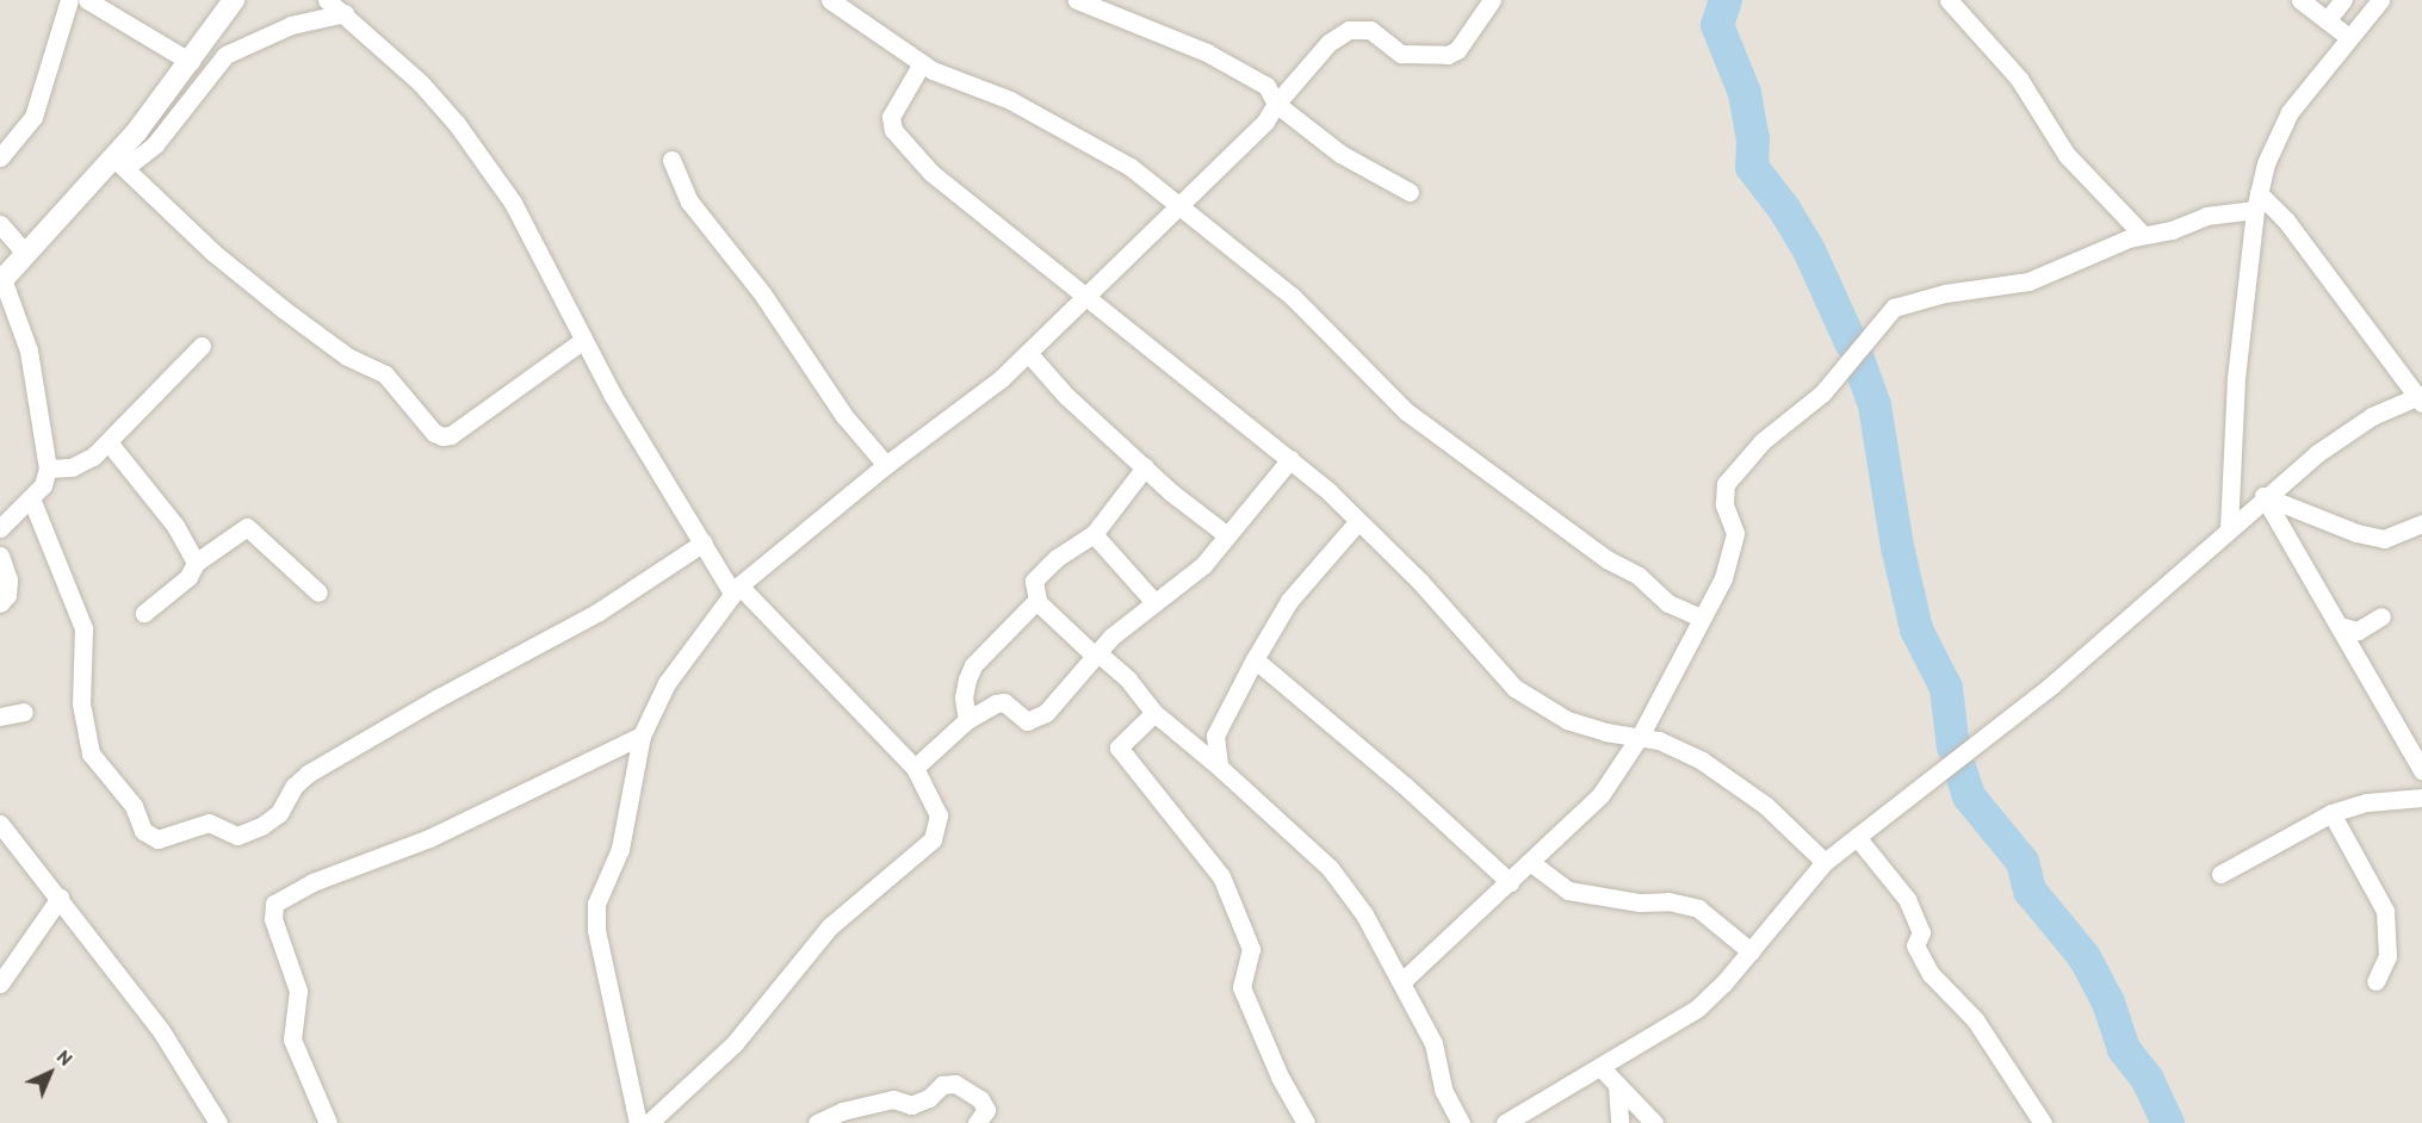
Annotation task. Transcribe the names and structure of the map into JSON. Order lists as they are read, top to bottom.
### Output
{
  "north": "top right"
}
